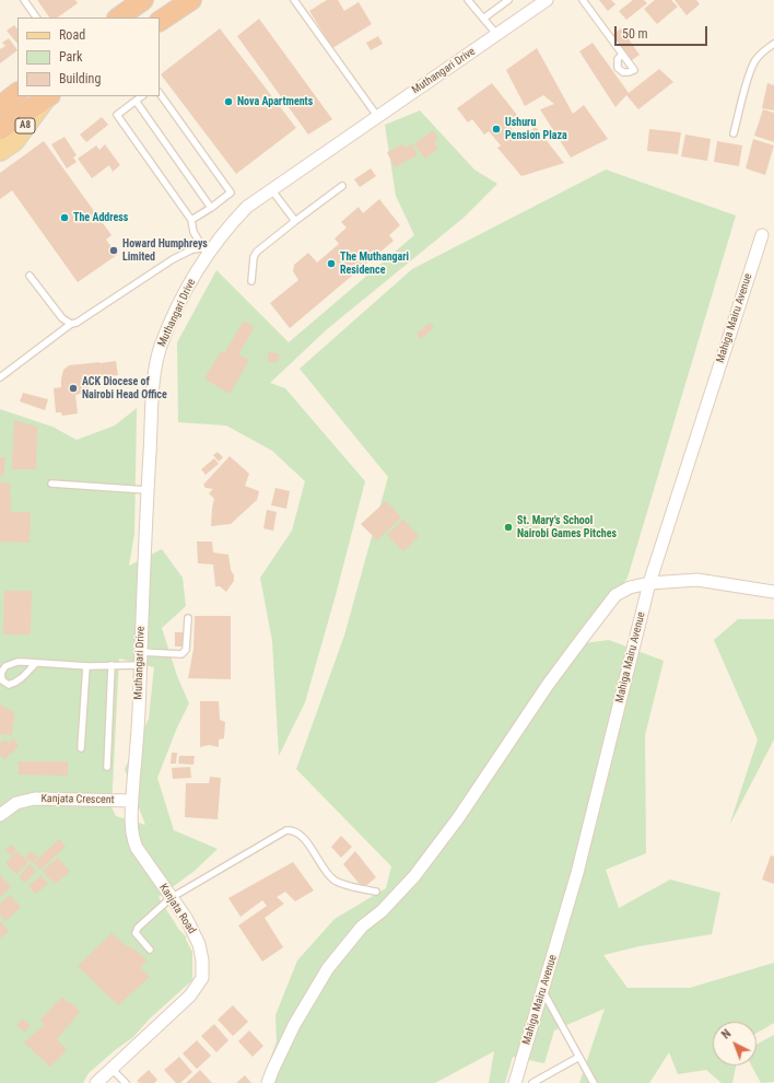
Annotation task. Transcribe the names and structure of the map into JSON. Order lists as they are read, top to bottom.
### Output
{
  "streets": {
    "highway": ["A8"],
    "street": [
      "Muthangari Drive",
      "Mahiga Mairu Avenue",
      "Kanjata Crescent",
      "Kanjata Road"
    ]
  },
  "crossings": [
    ["Muthangari Drive", "Kanjata Crescent"],
    ["Muthangari Drive", "Kanjata Road"],
    ["Kanjata Crescent", "Kanjata Road"]
  ],
  "places": [
    "Nova Apartments",
    "Ushuru Pension Plaza",
    "The Address",
    "Howard Humphreys Limited",
    "The Muthangari Residence",
    "ACK Diocese of Nairobi Head Office",
    "St. Mary's School Nairobi Games Pitches"
  ],
  "legend": ["Road", "Park", "Building"],
  "scale_bar": "50 m",
  "north": "top left"
}
